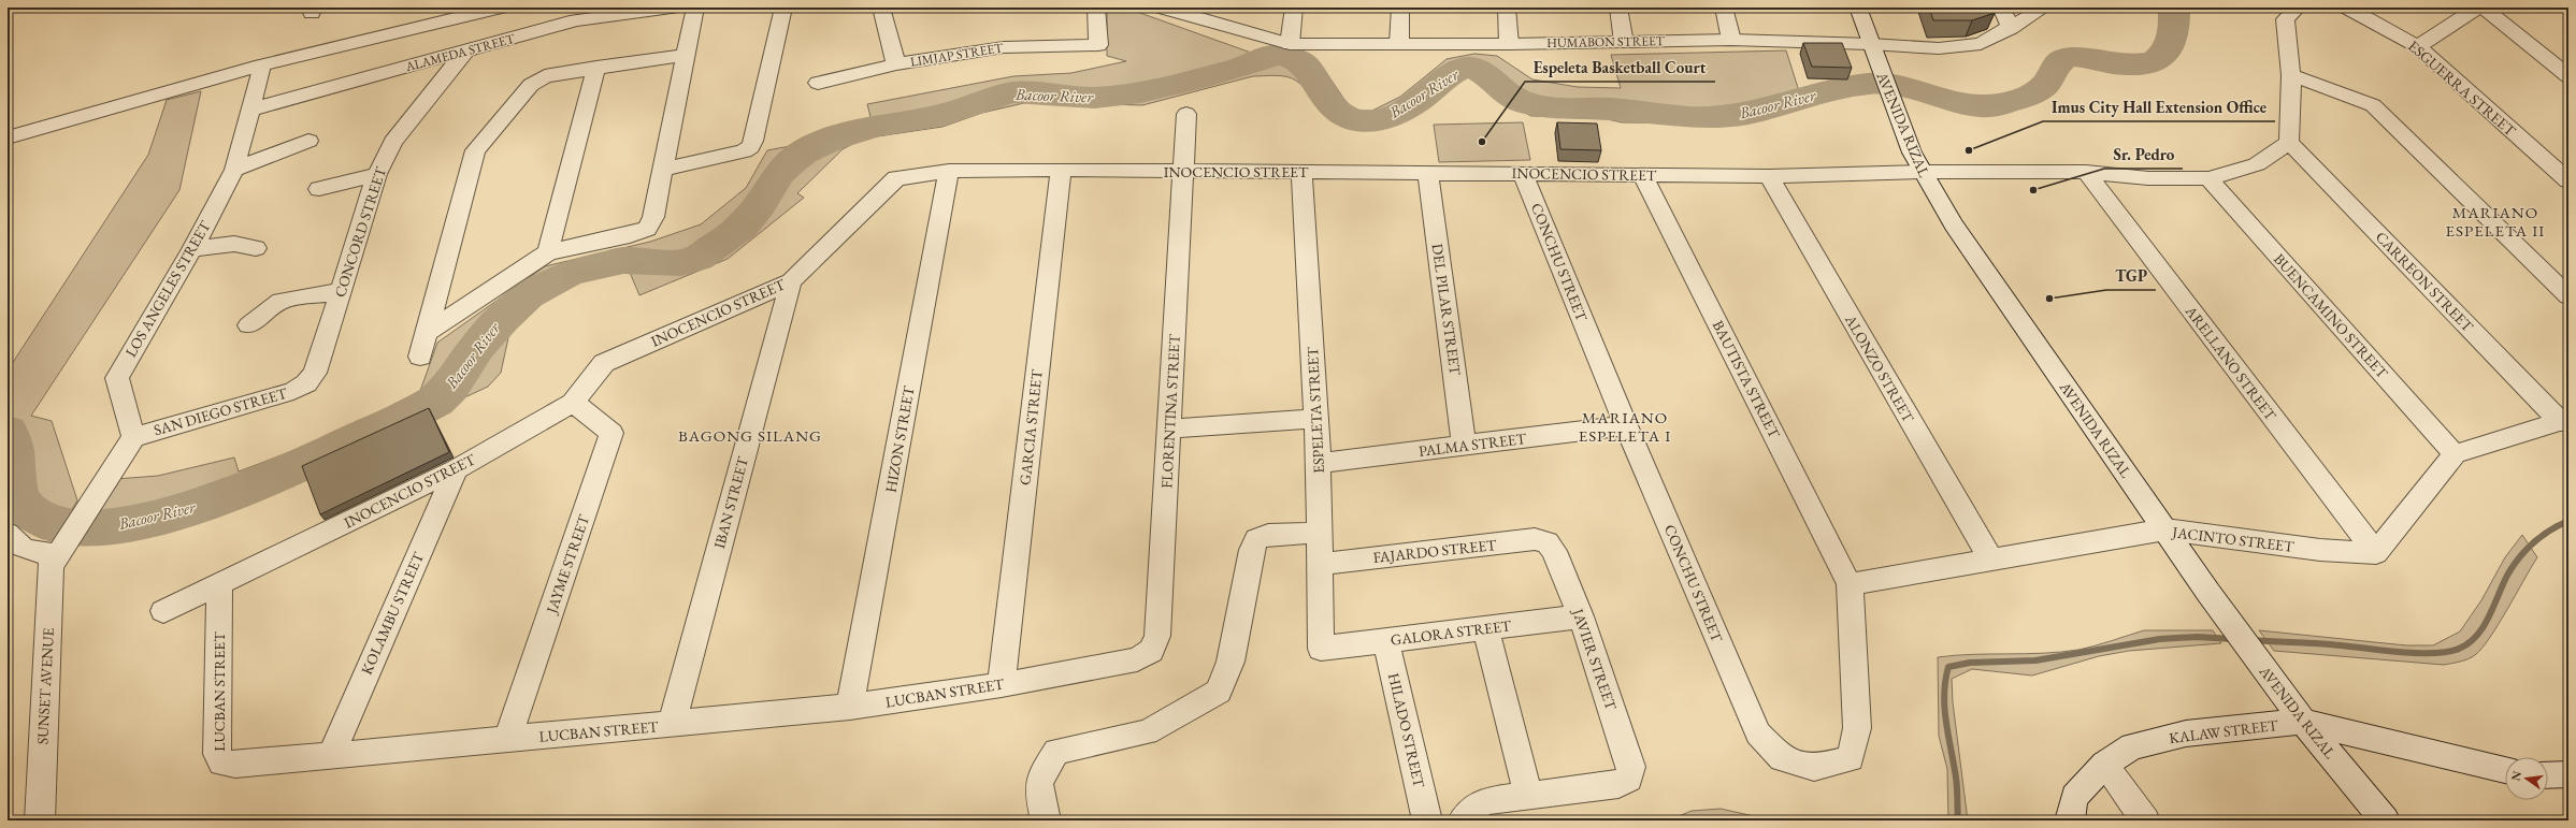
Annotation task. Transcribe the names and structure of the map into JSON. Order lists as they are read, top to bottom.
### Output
{
  "streets": {
    "street": [
      "HUMABON STREET",
      "ALAMEDA STREET",
      "LIMJAP STREET",
      "ESGUERRA STREET",
      "AVENIDA RIZAL",
      "INOCENCIO STREET",
      "CONCORD STREET",
      "CONCHU STREET",
      "CARREON STREET",
      "LOS ANGELES STREET",
      "DEL PILAR STREET",
      "BUENCAMINO STREET",
      "ARELLANO STREET",
      "ALONZO STREET",
      "BAUTISTA STREET",
      "ESPELETA STREET",
      "SAN DIEGO STREET",
      "FLORENTINA STREET",
      "GARCIA STREET",
      "HIZON STREET",
      "PALMA STREET",
      "IBAN STREET",
      "JACINTO STREET",
      "FAJARDO STREET",
      "JAYME STREET",
      "KOLAMBU STREET",
      "GALORA STREET",
      "JAVIER STREET",
      "SUNSET AVENUE",
      "LUCBAN STREET",
      "HILADO STREET",
      "KALAW STREET"
    ]
  },
  "crossings": [
    ["HUMABON STREET", "AVENIDA RIZAL"],
    ["ALAMEDA STREET", "CONCORD STREET"],
    ["ALAMEDA STREET", "LOS ANGELES STREET"],
    ["AVENIDA RIZAL", "INOCENCIO STREET"],
    ["AVENIDA RIZAL", "JACINTO STREET"],
    ["AVENIDA RIZAL", "KALAW STREET"],
    ["INOCENCIO STREET", "CONCHU STREET"],
    ["INOCENCIO STREET", "CARREON STREET"],
    ["INOCENCIO STREET", "DEL PILAR STREET"],
    ["INOCENCIO STREET", "BUENCAMINO STREET"],
    ["INOCENCIO STREET", "ARELLANO STREET"],
    ["INOCENCIO STREET", "ALONZO STREET"],
    ["INOCENCIO STREET", "BAUTISTA STREET"],
    ["INOCENCIO STREET", "ESPELETA STREET"],
    ["INOCENCIO STREET", "FLORENTINA STREET"],
    ["INOCENCIO STREET", "GARCIA STREET"],
    ["INOCENCIO STREET", "HIZON STREET"],
    ["INOCENCIO STREET", "IBAN STREET"],
    ["INOCENCIO STREET", "JAYME STREET"],
    ["INOCENCIO STREET", "KOLAMBU STREET"],
    ["INOCENCIO STREET", "LUCBAN STREET"],
    ["CONCORD STREET", "SAN DIEGO STREET"],
    ["CONCHU STREET", "BAUTISTA STREET"],
    ["CONCHU STREET", "PALMA STREET"],
    ["CONCHU STREET", "JACINTO STREET"],
    ["LOS ANGELES STREET", "SAN DIEGO STREET"],
    ["LOS ANGELES STREET", "SUNSET AVENUE"],
    ["DEL PILAR STREET", "PALMA STREET"],
    ["ARELLANO STREET", "JACINTO STREET"],
    ["ALONZO STREET", "JACINTO STREET"],
    ["BAUTISTA STREET", "JACINTO STREET"],
    ["ESPELETA STREET", "PALMA STREET"],
    ["ESPELETA STREET", "FAJARDO STREET"],
    ["ESPELETA STREET", "GALORA STREET"],
    ["SAN DIEGO STREET", "SUNSET AVENUE"],
    ["FLORENTINA STREET", "LUCBAN STREET"],
    ["GARCIA STREET", "LUCBAN STREET"],
    ["HIZON STREET", "LUCBAN STREET"],
    ["IBAN STREET", "LUCBAN STREET"],
    ["FAJARDO STREET", "JAVIER STREET"],
    ["JAYME STREET", "LUCBAN STREET"],
    ["KOLAMBU STREET", "LUCBAN STREET"],
    ["GALORA STREET", "JAVIER STREET"],
    ["GALORA STREET", "HILADO STREET"]
  ],
  "districts": ["MARIANO ESPELETA II", "MARIANO ESPELETA I", "BAGONG SILANG"],
  "water": ["Bacoor River"],
  "places": [
    "Espeleta Basketball Court",
    "Imus City Hall Extension Office",
    "Sr. Pedro",
    "TGP"
  ],
  "north": "left"
}
